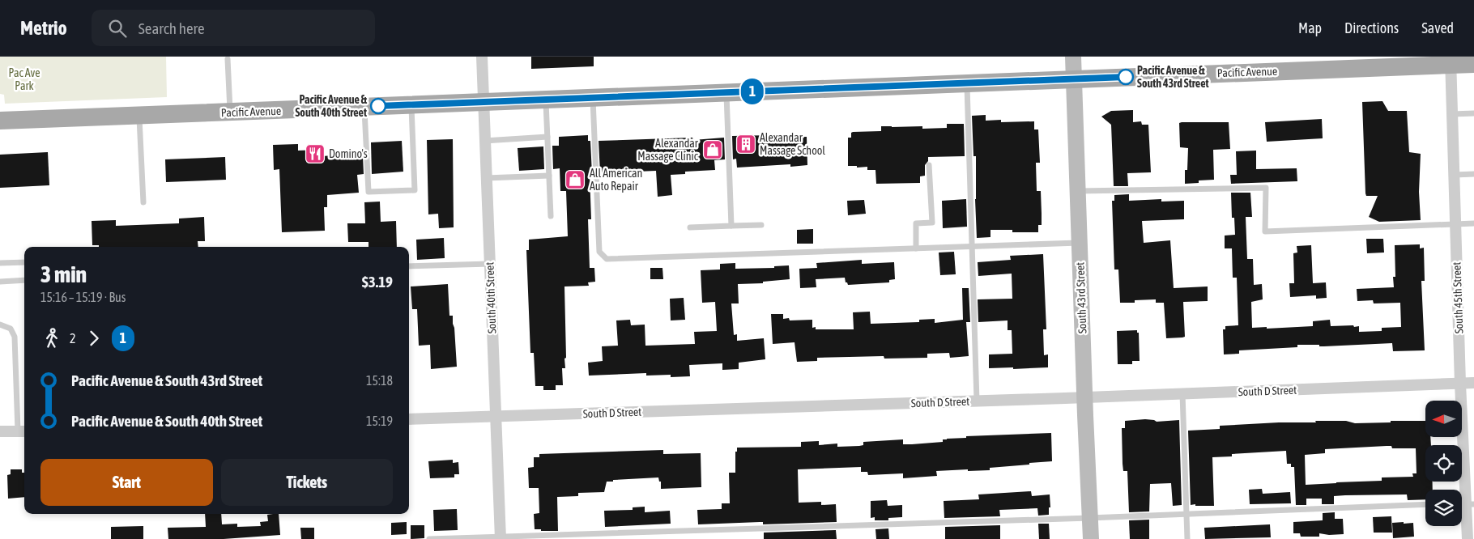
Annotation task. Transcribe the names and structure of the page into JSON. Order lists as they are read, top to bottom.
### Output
{
  "streets": {
    "main road": ["Pacific Avenue"],
    "street": [
      "South 40th Street",
      "South 43rd Street",
      "South 45th Street",
      "South D Street"
    ]
  },
  "crossings": [
    ["Pacific Avenue", "South 40th Street"],
    ["Pacific Avenue", "South 43rd Street"],
    ["Pacific Avenue", "South 45th Street"],
    ["South 40th Street", "South D Street"],
    ["South 43rd Street", "South D Street"],
    ["South 45th Street", "South D Street"]
  ],
  "parks": ["Pac Ave Park"],
  "places": {
    "other": ["Pacific Avenue & South 43rd Street", "Pacific Avenue & South 40th Street"],
    "building": ["Alexandar Massage School"],
    "shop": ["Alexandar Massage Clinic", "All American Auto Repair"],
    "restaurant": ["Domino's"]
  },
  "lines": ["bus line 1"],
  "north": "left",
  "page": {
    "header": "Metrio",
    "search": "Search here",
    "nav": ["Map", "Directions", "Saved"],
    "on_map": "1",
    "heading": ["3 min", "15:16 – 15:19 · Bus", "$3.19"],
    "legs": ["2", "1"],
    "list": [
      {
        "name": "Pacific Avenue & South 43rd Street",
        "value": "15:18"
      },
      {
        "name": "Pacific Avenue & South 40th Street",
        "value": "15:19"
      }
    ],
    "buttons": ["Start", "Tickets"]
  }
}
